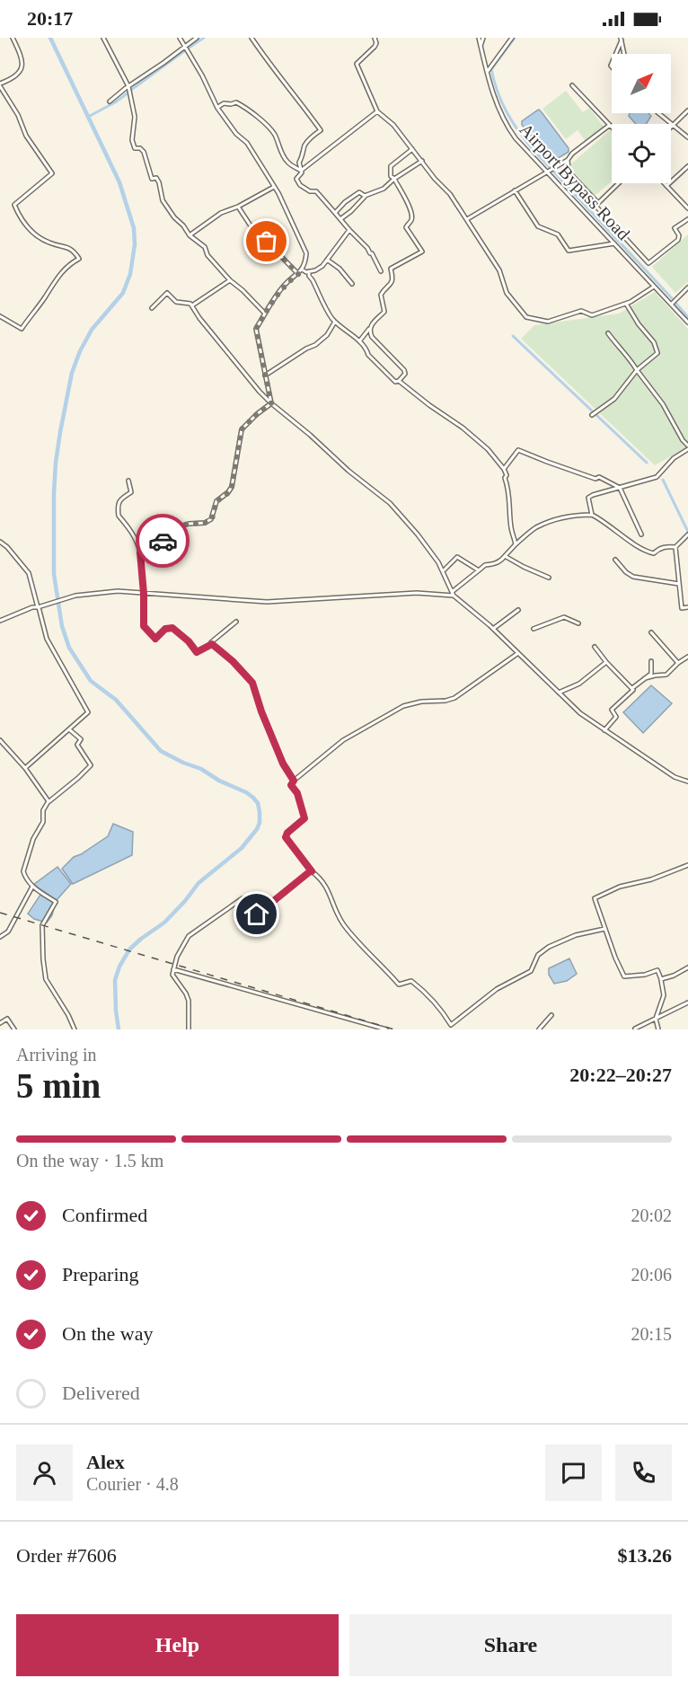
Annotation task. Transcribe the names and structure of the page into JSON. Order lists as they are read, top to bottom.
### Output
{
  "streets": {
    "street": ["Airport Bypass Road"]
  },
  "north": "top right",
  "page": {
    "status": "20:17",
    "heading": ["5 min", "Arriving in", "20:22–20:27"],
    "panel": [
      "Alex",
      "Courier · 4.8",
      "Order #7606",
      "$13.26"
    ],
    "bar": "On the way · 1.5 km",
    "list": [
      ["Confirmed", "20:02"],
      ["Preparing", "20:06"],
      ["On the way", "20:15"],
      "Delivered"
    ],
    "buttons": ["Help", "Share"]
  }
}
